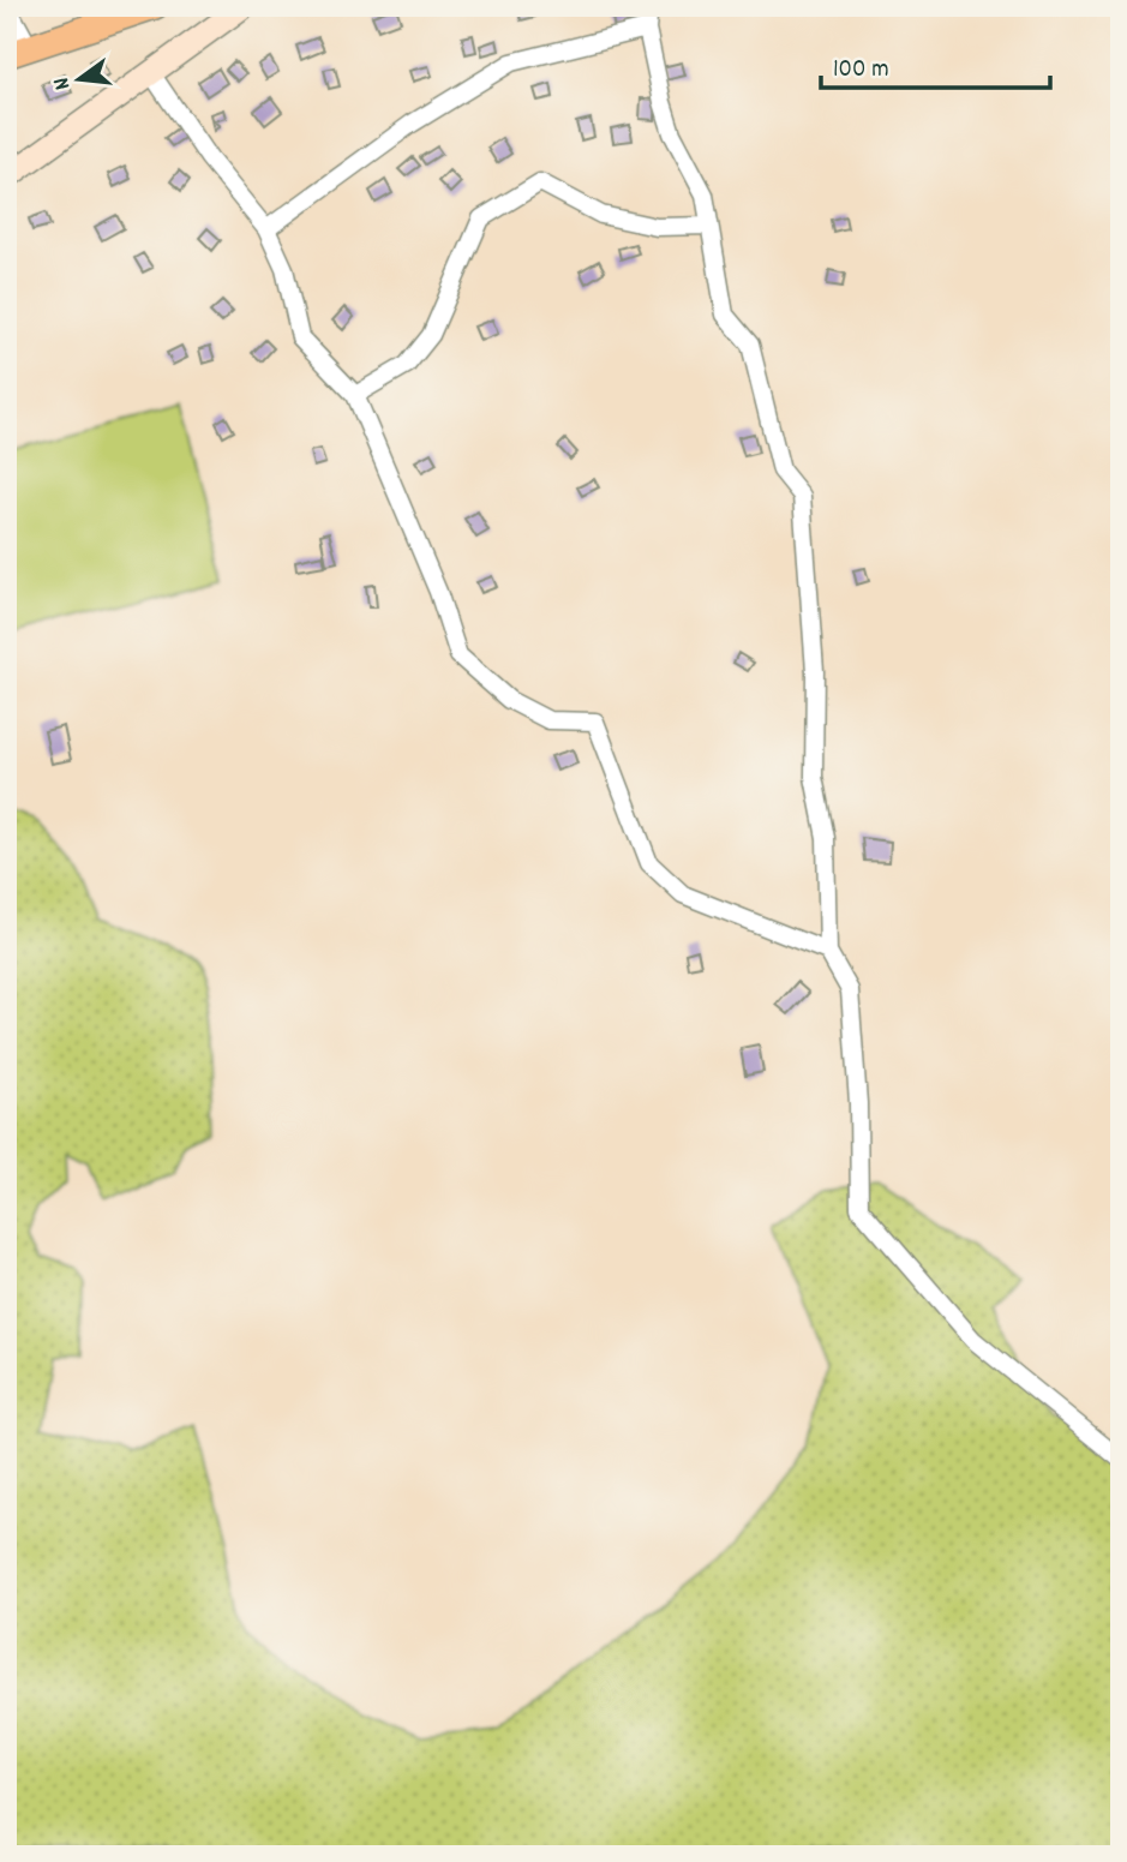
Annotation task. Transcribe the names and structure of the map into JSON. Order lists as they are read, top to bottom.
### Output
{
  "scale_bar": "100 m",
  "north": "left"
}
